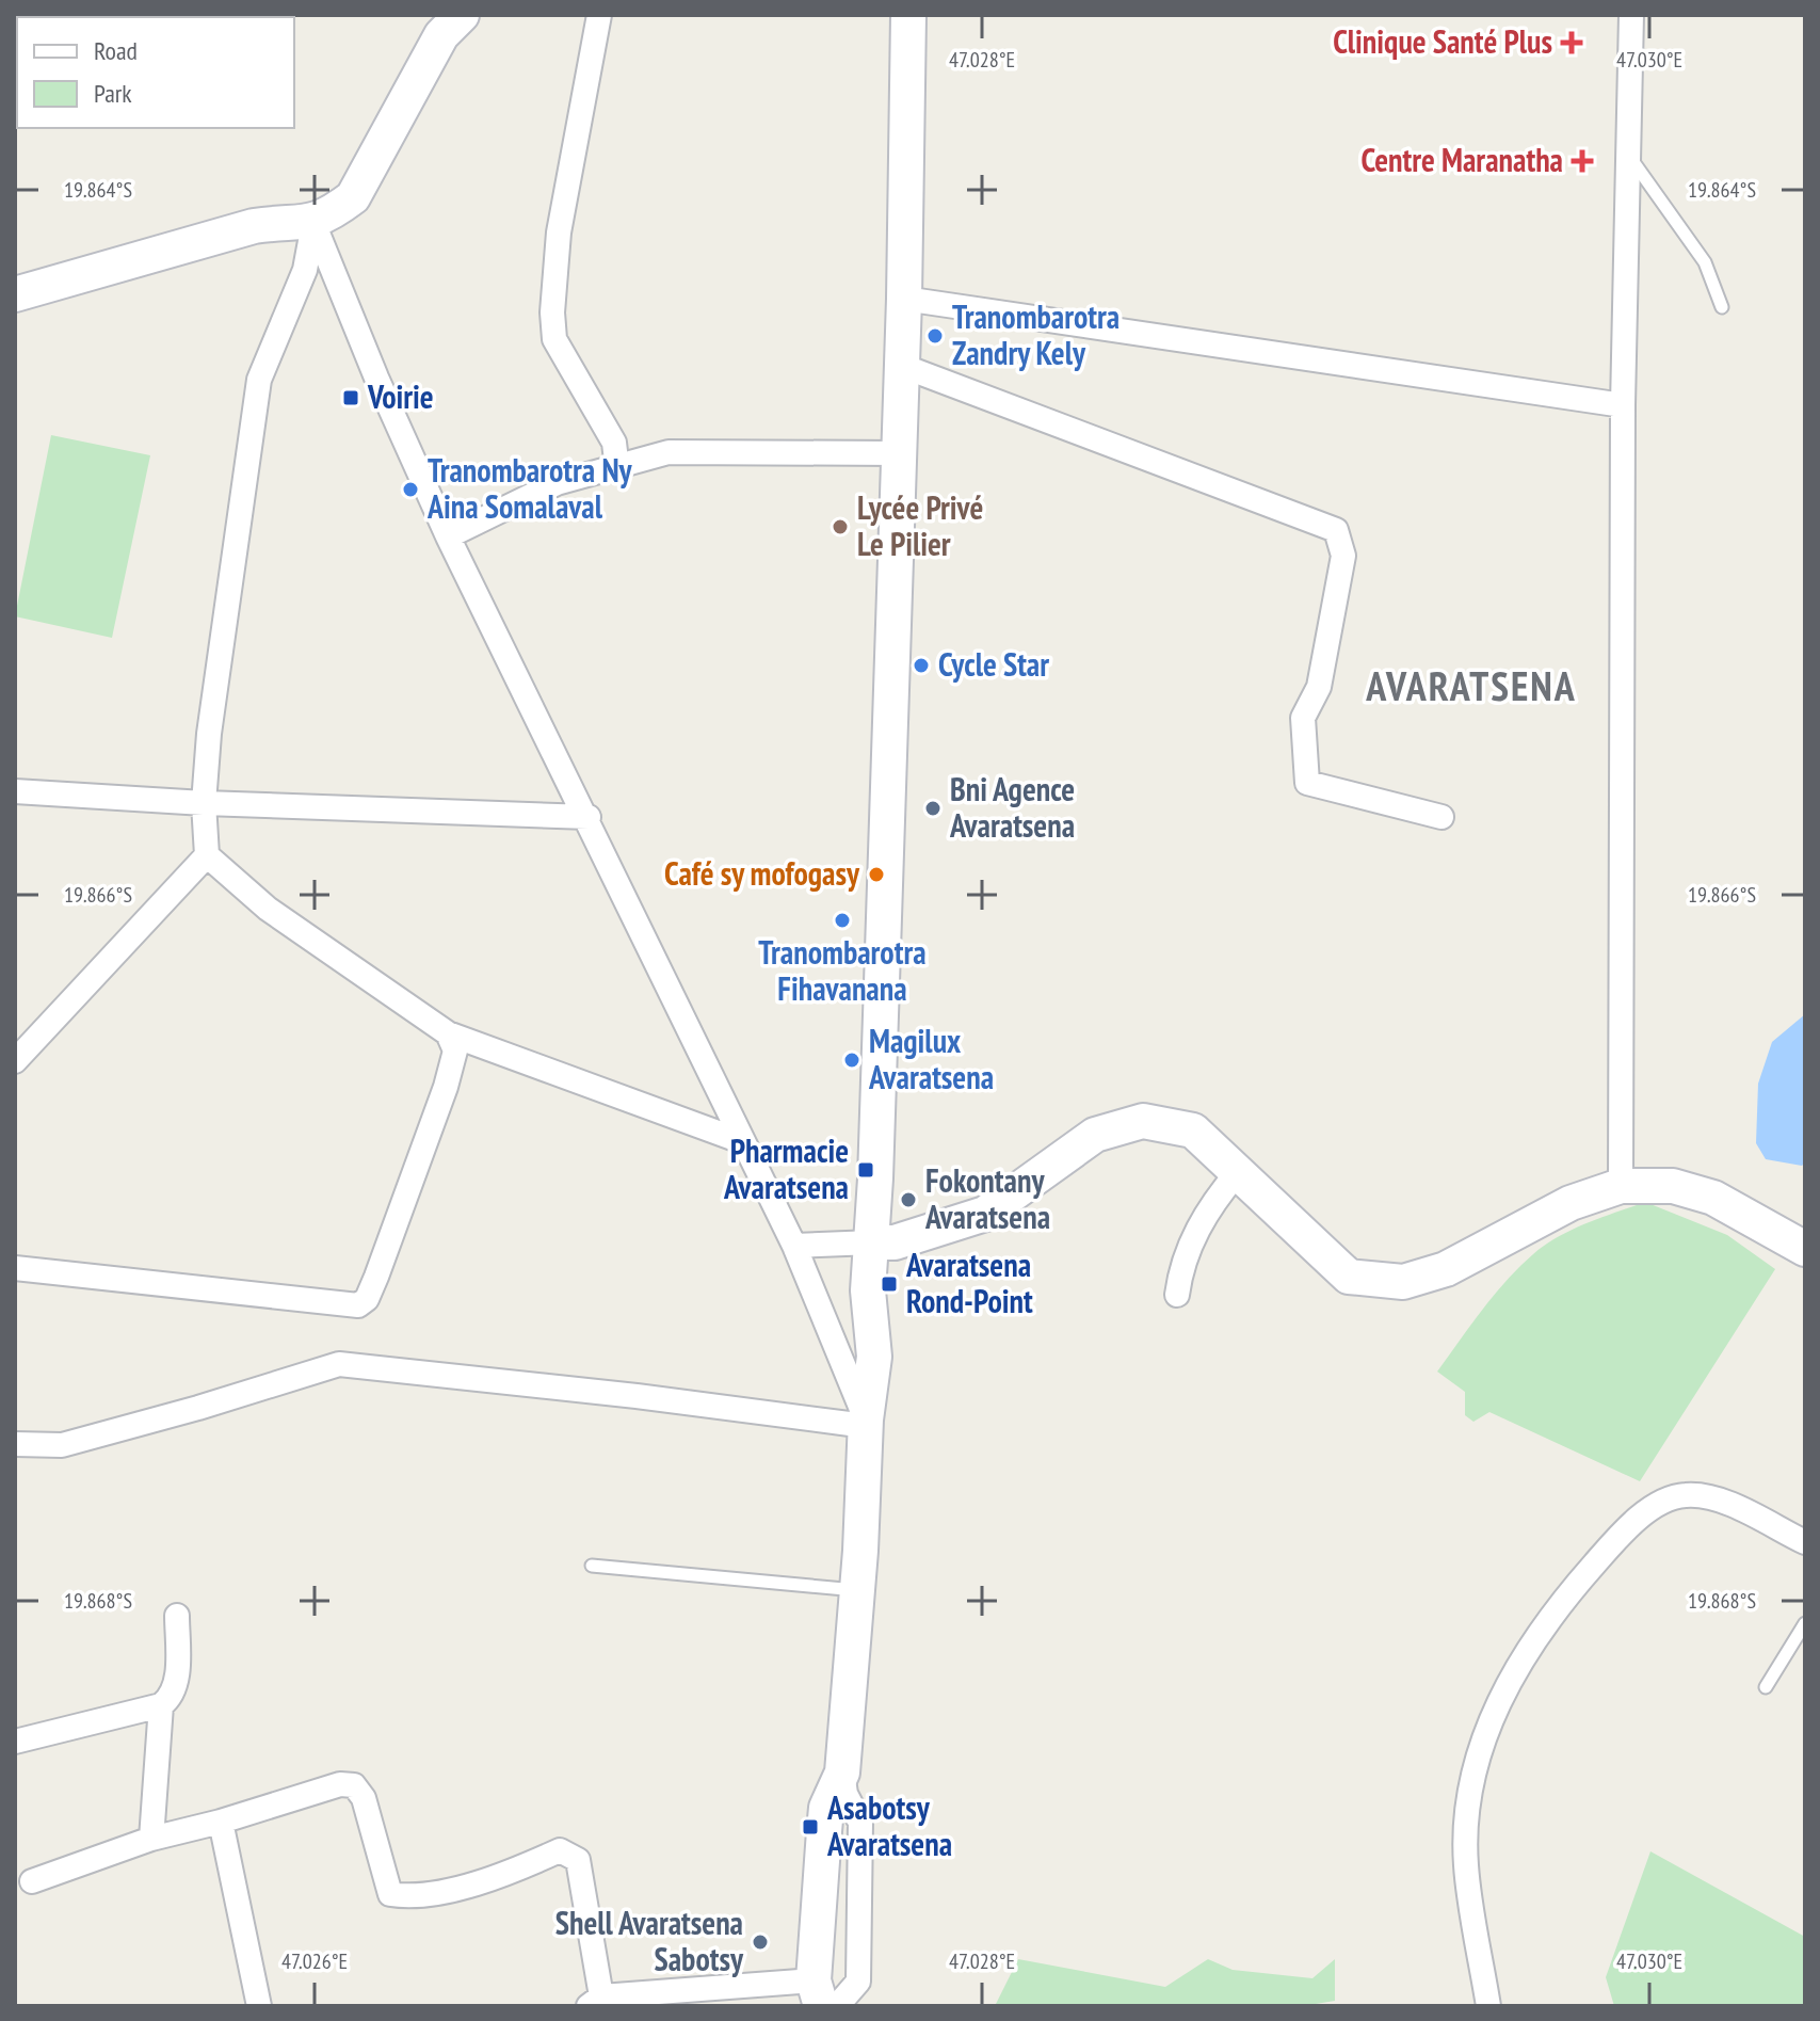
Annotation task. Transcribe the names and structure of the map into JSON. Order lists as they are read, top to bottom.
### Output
{
  "districts": ["AVARATSENA"],
  "places": {
    "health": ["Clinique Santé Plus", "Centre Maranatha"],
    "other": [
      "Tranombarotra Zandry Kely",
      "Tranombarotra Ny Aina Somalaval",
      "Lycée Privé Le Pilier",
      "Cycle Star",
      "Bni Agence Avaratsena",
      "Café sy mofogasy",
      "Tranombarotra Fihavanana",
      "Magilux Avaratsena",
      "Fokontany Avaratsena",
      "Shell Avaratsena Sabotsy"
    ],
    "transit": [
      "Voirie",
      "Pharmacie Avaratsena",
      "Avaratsena Rond-Point",
      "Asabotsy Avaratsena"
    ]
  },
  "legend": ["Road", "Park"],
  "coordinates": [
    "47.028°E",
    "47.030°E",
    "19.864°S",
    "19.866°S",
    "19.868°S",
    "47.026°E"
  ]
}
